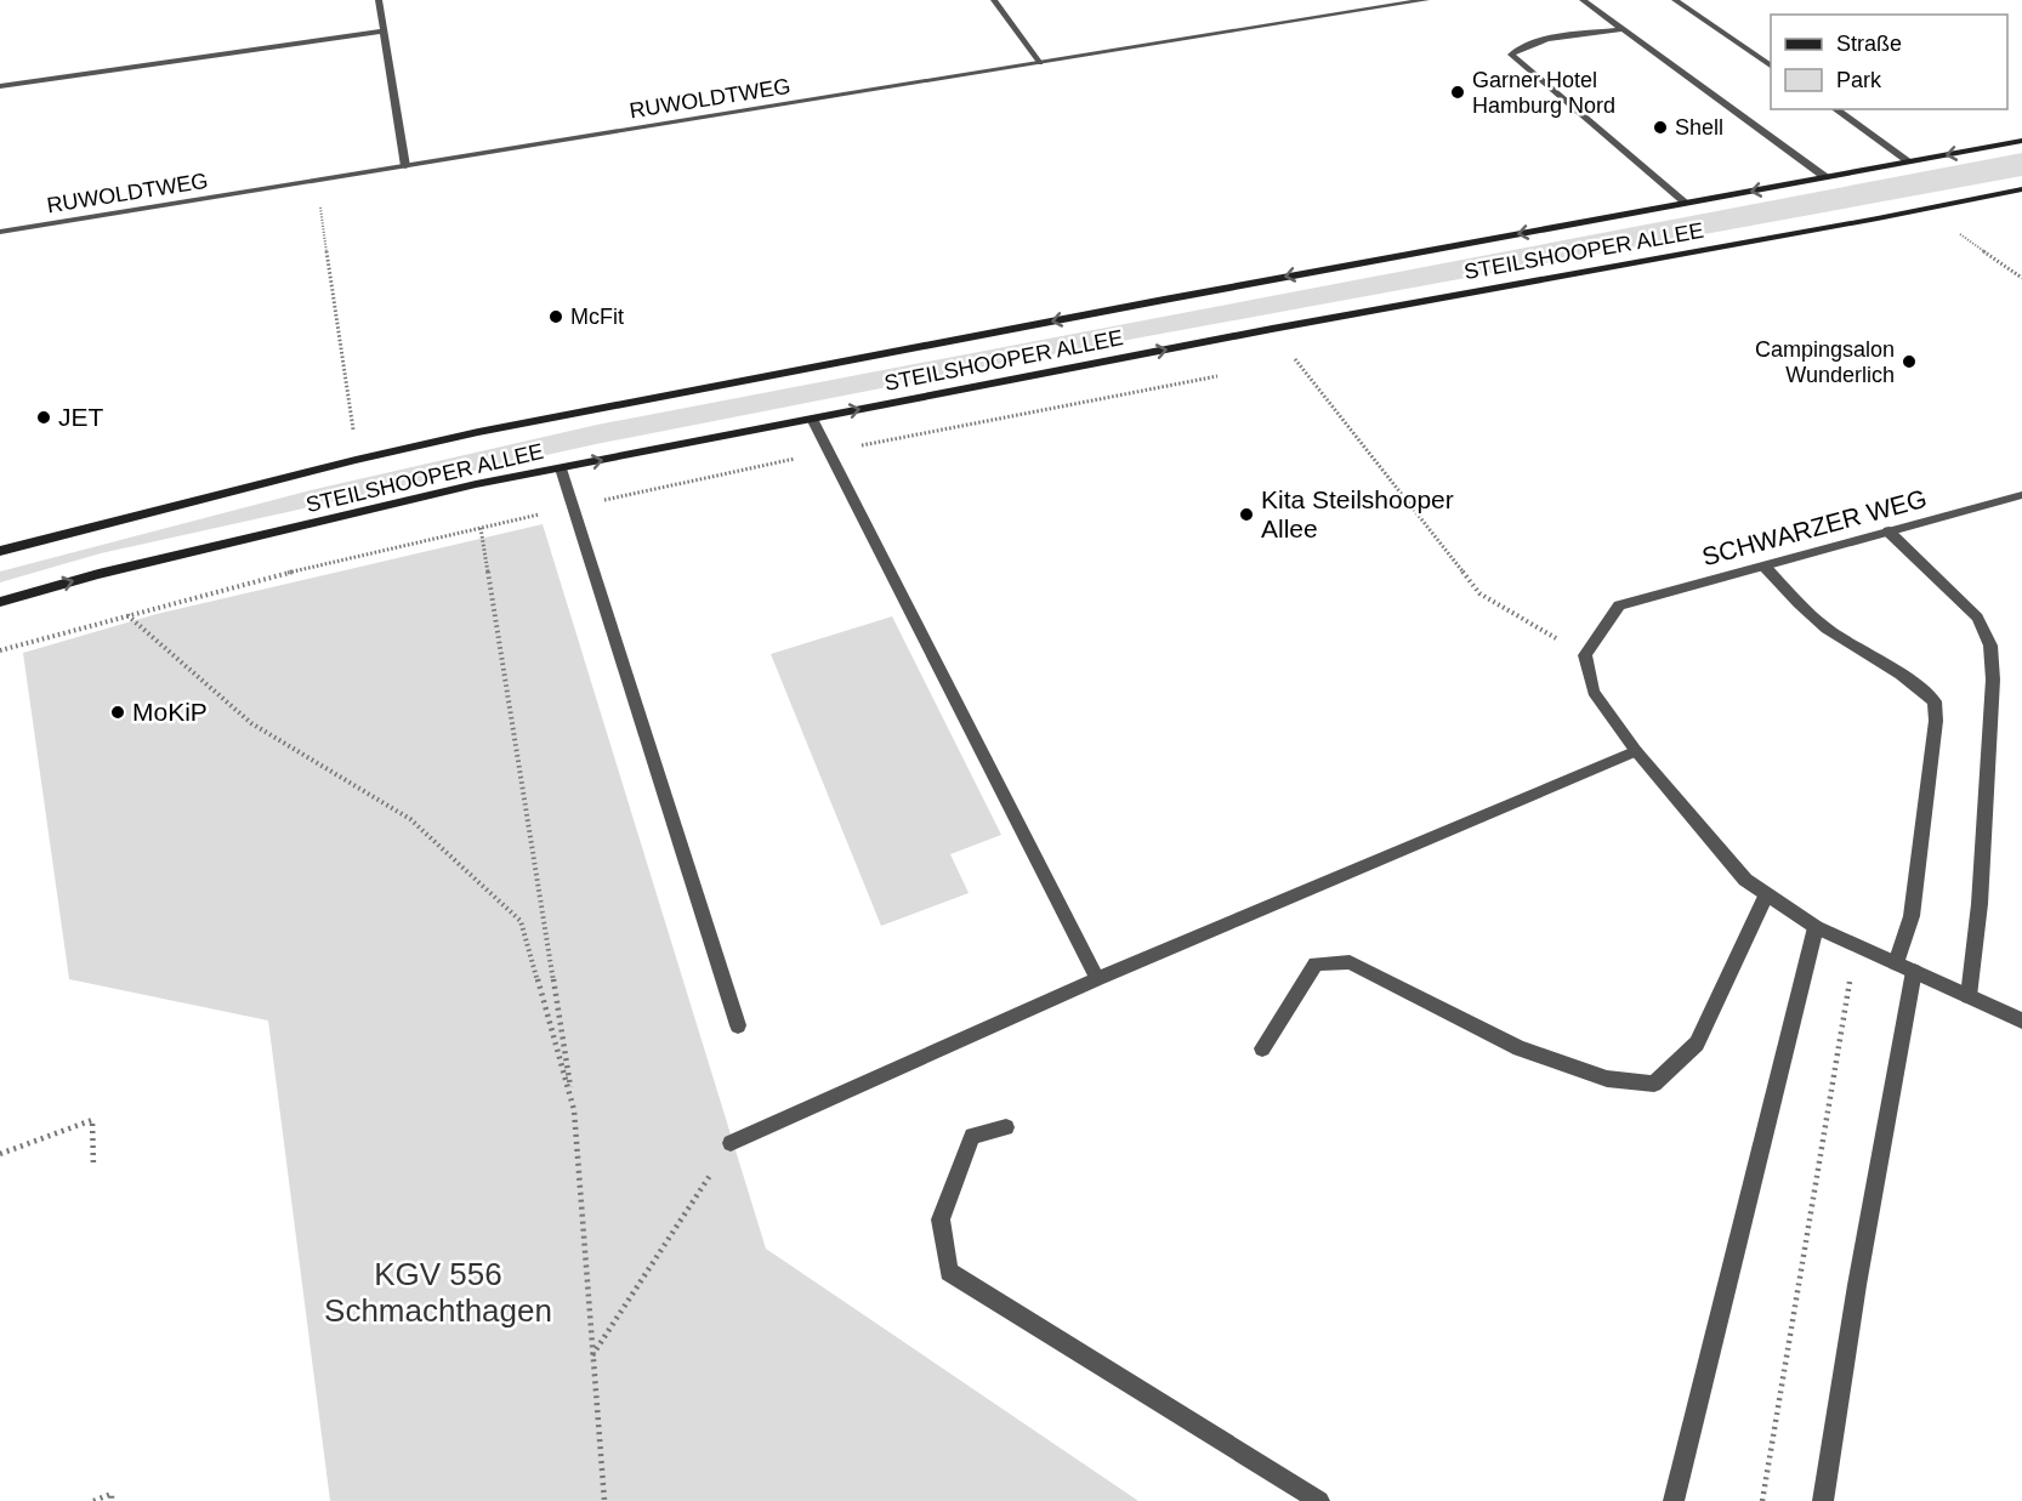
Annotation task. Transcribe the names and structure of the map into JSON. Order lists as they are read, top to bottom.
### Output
{
  "streets": {
    "main road": ["STEILSHOOPER ALLEE"],
    "street": ["RUWOLDTWEG", "SCHWARZER WEG"]
  },
  "parks": ["KGV 556 Schmachthagen"],
  "places": [
    "Garner Hotel Hamburg Nord",
    "Shell",
    "McFit",
    "Campingsalon Wunderlich",
    "JET",
    "Kita Steilshooper Allee",
    "MoKiP"
  ],
  "legend": ["Straße", "Park"]
}
